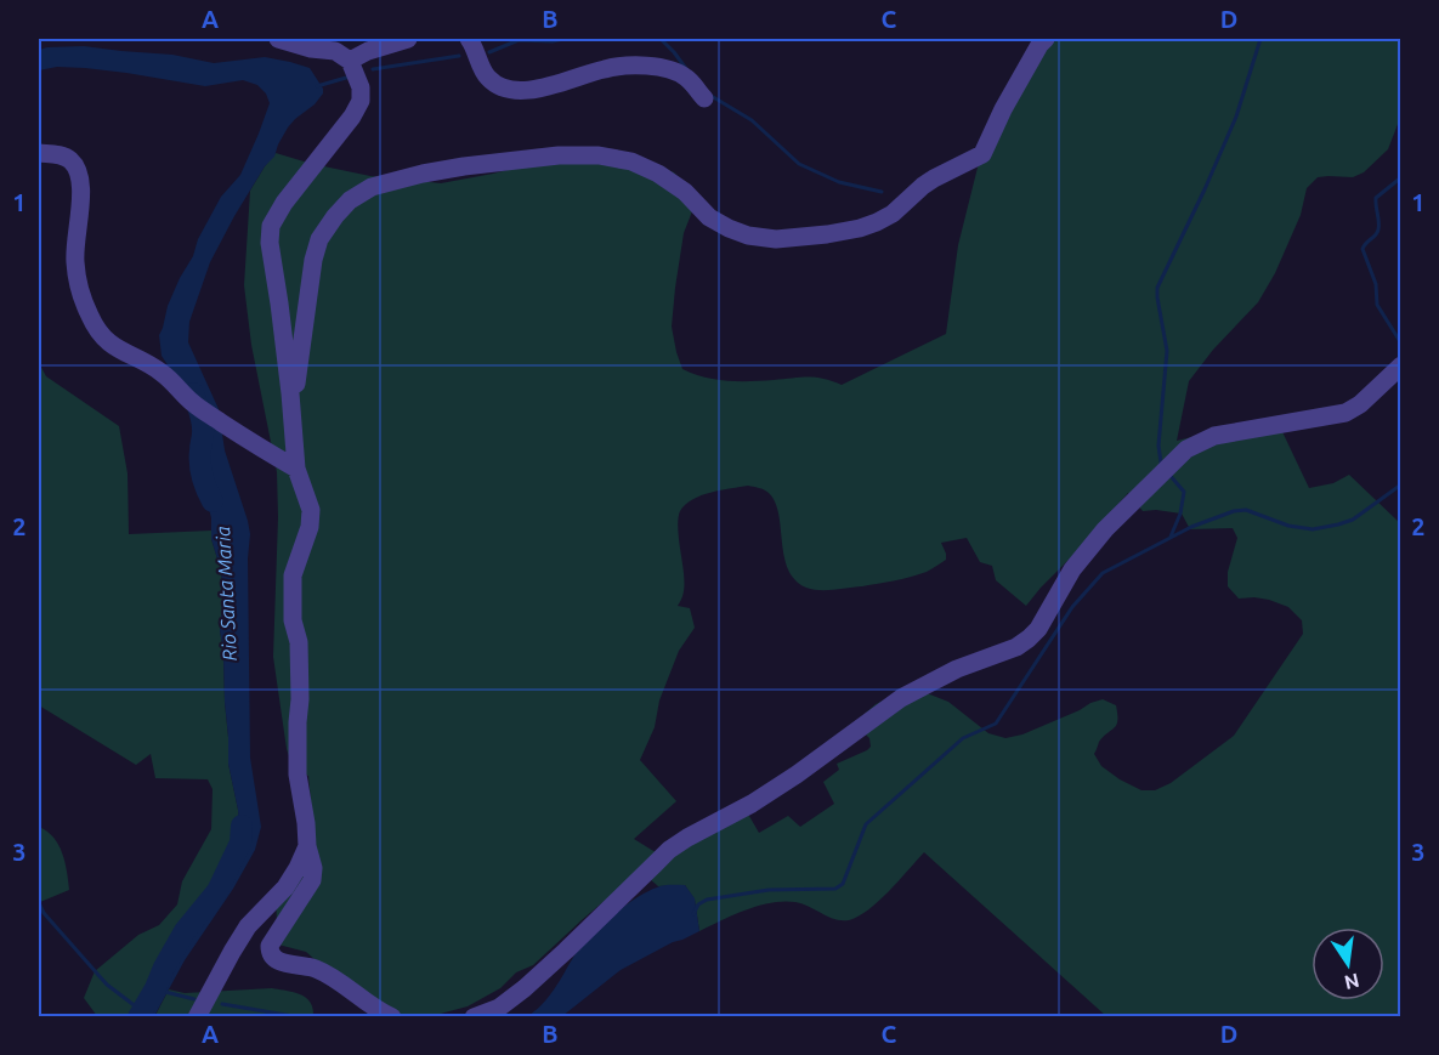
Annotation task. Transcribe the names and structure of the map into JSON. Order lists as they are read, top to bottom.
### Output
{
  "water": ["Rio Santa Maria"],
  "north": "bottom",
  "grid": {
    "columns": [
      "A",
      "B",
      "C",
      "D"
    ],
    "rows": ["1", "2", "3"]
  }
}
